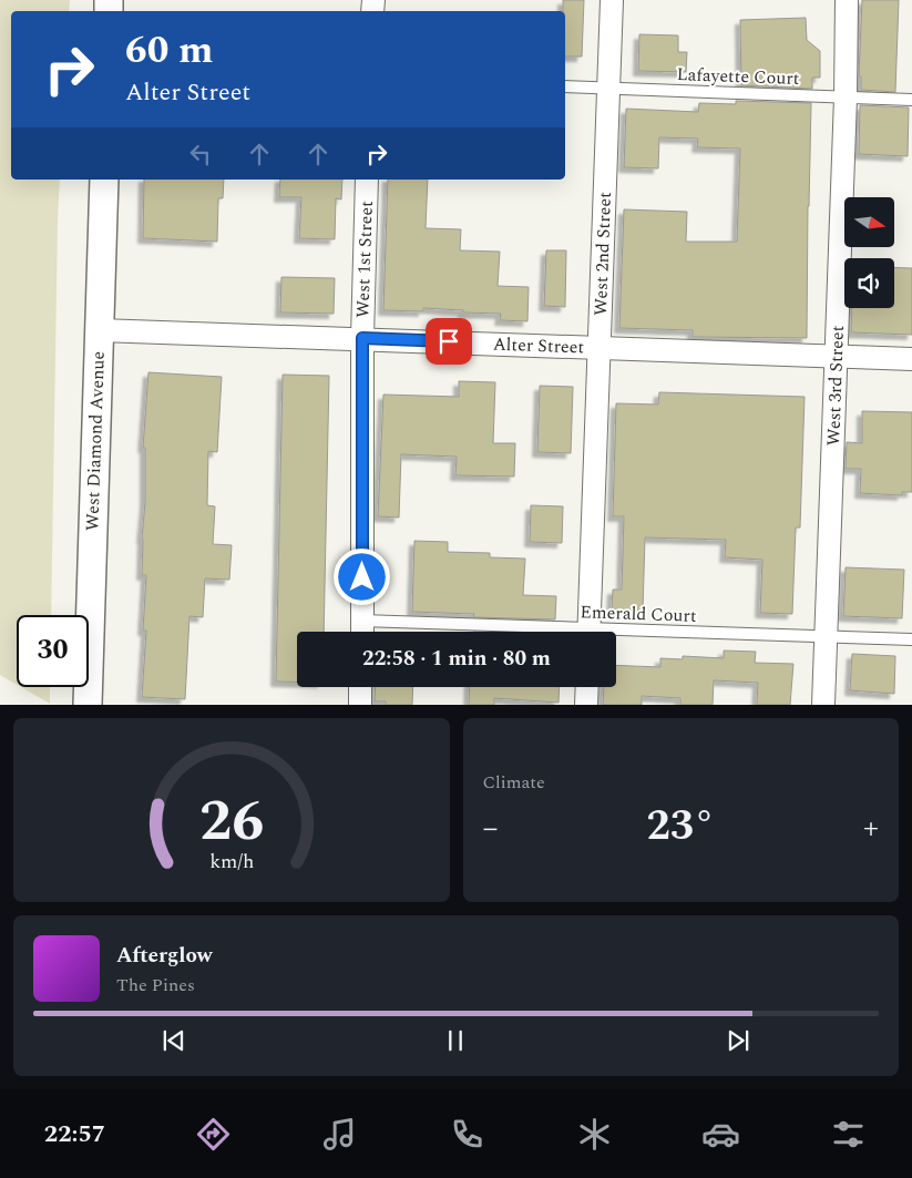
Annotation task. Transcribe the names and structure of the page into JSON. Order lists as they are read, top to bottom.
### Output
{
  "streets": {
    "street": [
      "West 2nd Street",
      "West 1st Street",
      "Alter Street",
      "West 3rd Street",
      "West Diamond Avenue"
    ],
    "lane": ["Lafayette Court", "Emerald Court"]
  },
  "crossings": [
    ["Lafayette Court", "West 2nd Street"],
    ["Lafayette Court", "West 3rd Street"],
    ["West 2nd Street", "Alter Street"],
    ["West 1st Street", "Alter Street"],
    ["West 1st Street", "Emerald Court"],
    ["Alter Street", "West 3rd Street"],
    ["Alter Street", "West Diamond Avenue"],
    ["West 3rd Street", "Emerald Court"]
  ],
  "north": "right",
  "page": {
    "turn": ["60 m", "Alter Street"],
    "limit": "30",
    "trip": "22:58 · 1 min · 80 m",
    "tile": "Climate",
    "heat": ["−", "23°", "+"],
    "song": ["Afterglow", "The Pines"],
    "tabs": "22:57",
    "gauge": ["26", "km/h"]
  }
}
